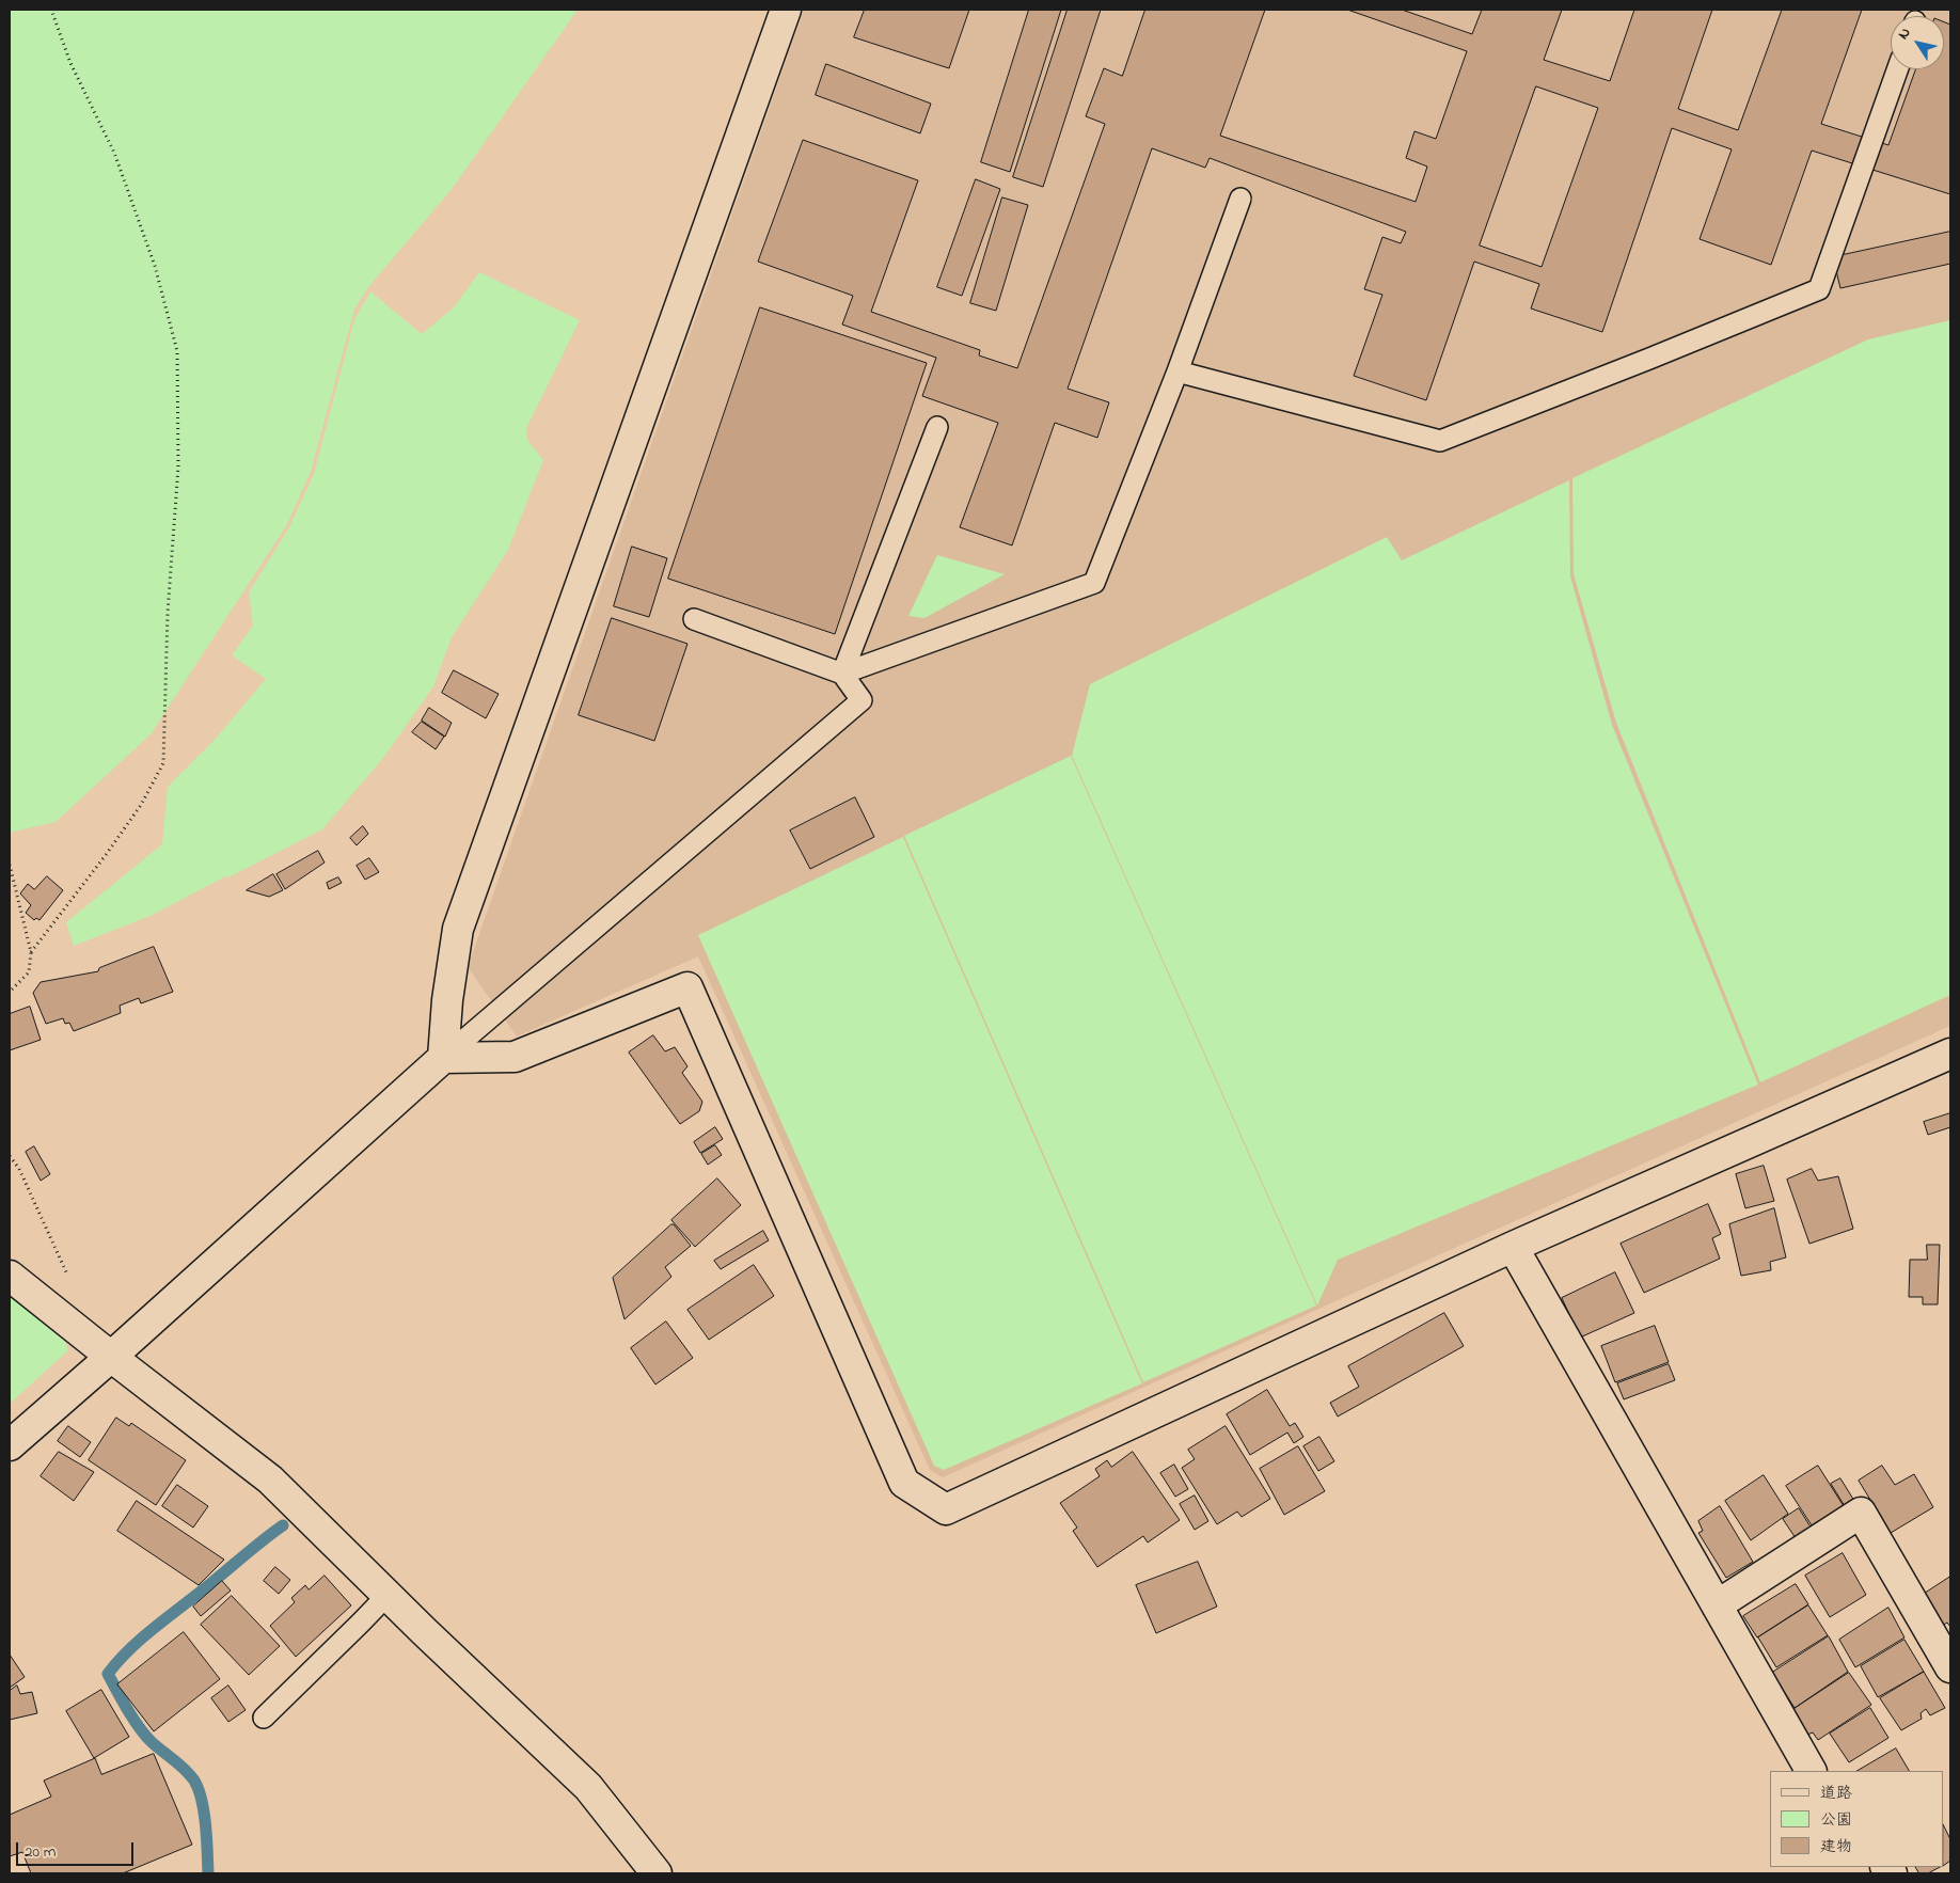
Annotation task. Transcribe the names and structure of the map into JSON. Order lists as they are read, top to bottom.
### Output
{
  "legend": ["道路", "公園", "建物"],
  "scale_bar": "20 m",
  "north": "top left"
}
